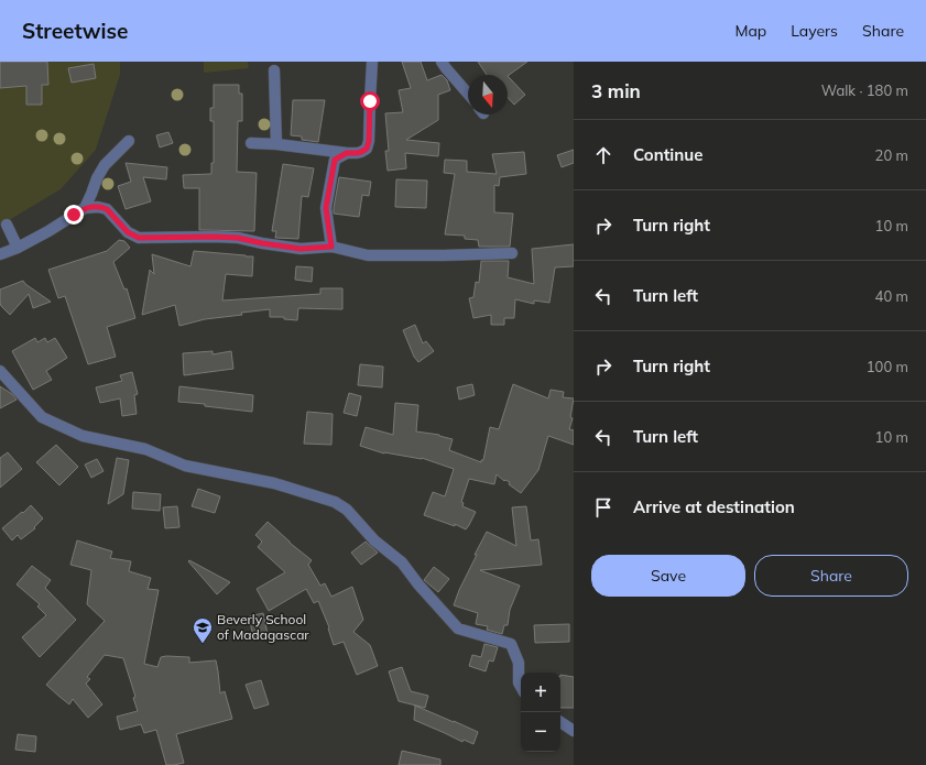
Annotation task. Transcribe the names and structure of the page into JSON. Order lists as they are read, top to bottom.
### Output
{
  "places": {
    "school or university": ["Beverly School of Madagascar"]
  },
  "north": "bottom",
  "page": {
    "header": "Streetwise",
    "nav": ["Map", "Layers", "Share"],
    "heading": ["3 min", "Walk · 180 m"],
    "list": [
      ["Continue", "20 m"],
      ["Turn right", "10 m"],
      ["Turn left", "40 m"],
      ["Turn right", "100 m"],
      ["Turn left", "10 m"],
      "Arrive at destination"
    ],
    "buttons": ["Save", "Share"],
    "map_buttons": ["+", "−"]
  }
}
